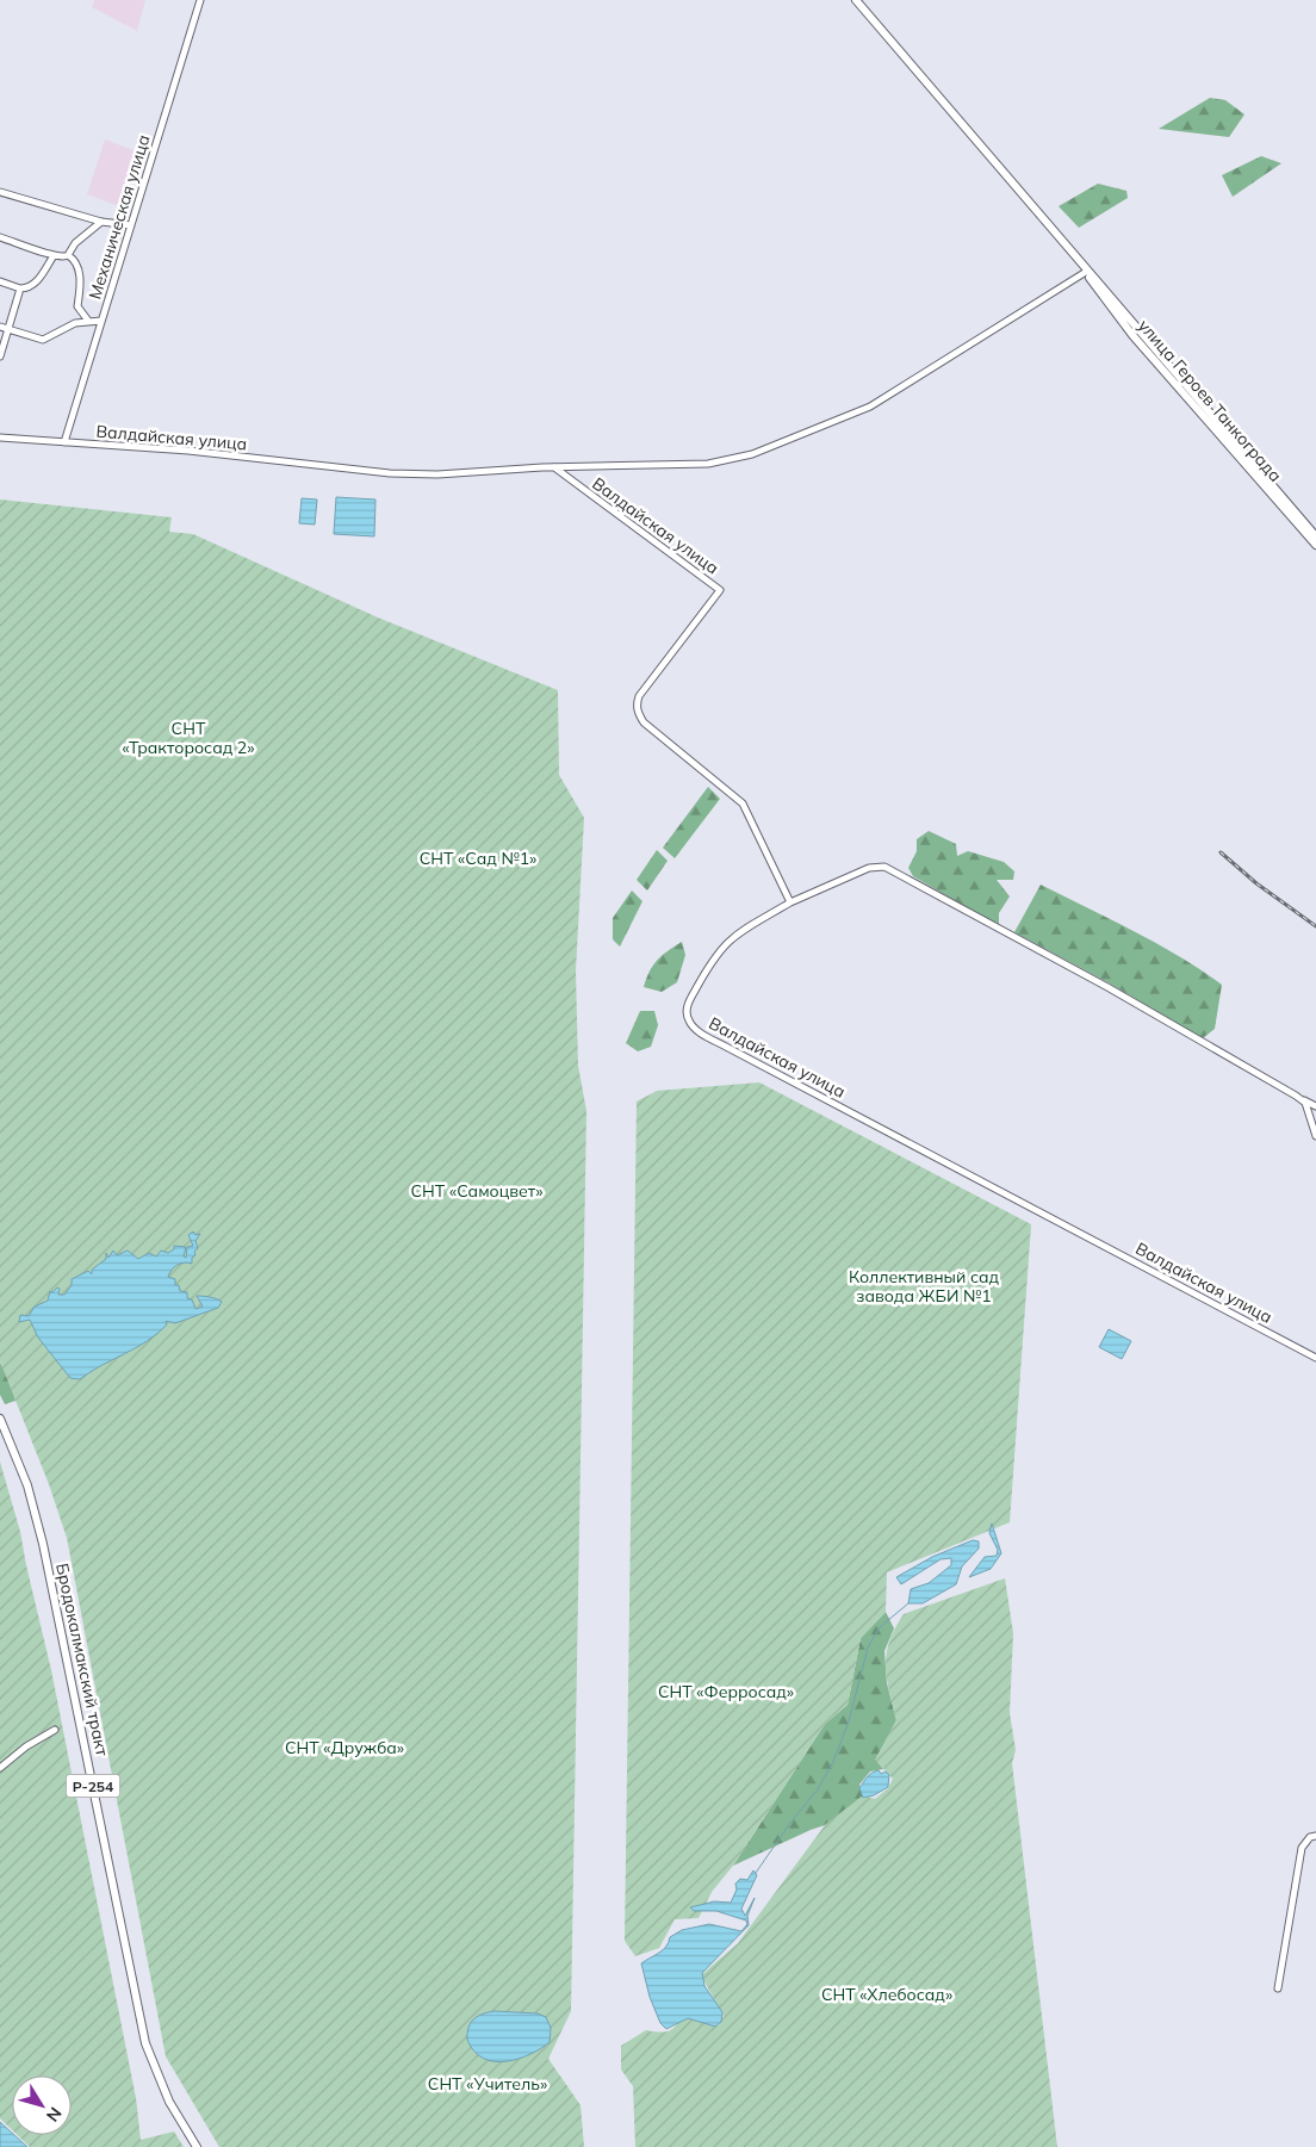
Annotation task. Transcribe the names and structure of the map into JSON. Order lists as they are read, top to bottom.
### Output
{
  "streets": {
    "main road": ["улица Героев Танкограда", "Бродокалмакский тракт", "Р-254"],
    "street": ["Механическая улица", "Валдайская улица"]
  },
  "crossings": [
    ["Механическая улица", "Валдайская улица"],
    ["улица Героев Танкограда", "Валдайская улица"]
  ],
  "parks": [
    "СНТ «Тракторосад 2»",
    "СНТ «Сад №1»",
    "СНТ «Самоцвет»",
    "Коллективный сад завода ЖБИ №1",
    "СНТ «Ферросад»",
    "СНТ «Дружба»",
    "СНТ «Хлебосад»",
    "СНТ «Учитель»"
  ],
  "north": "bottom right"
}
